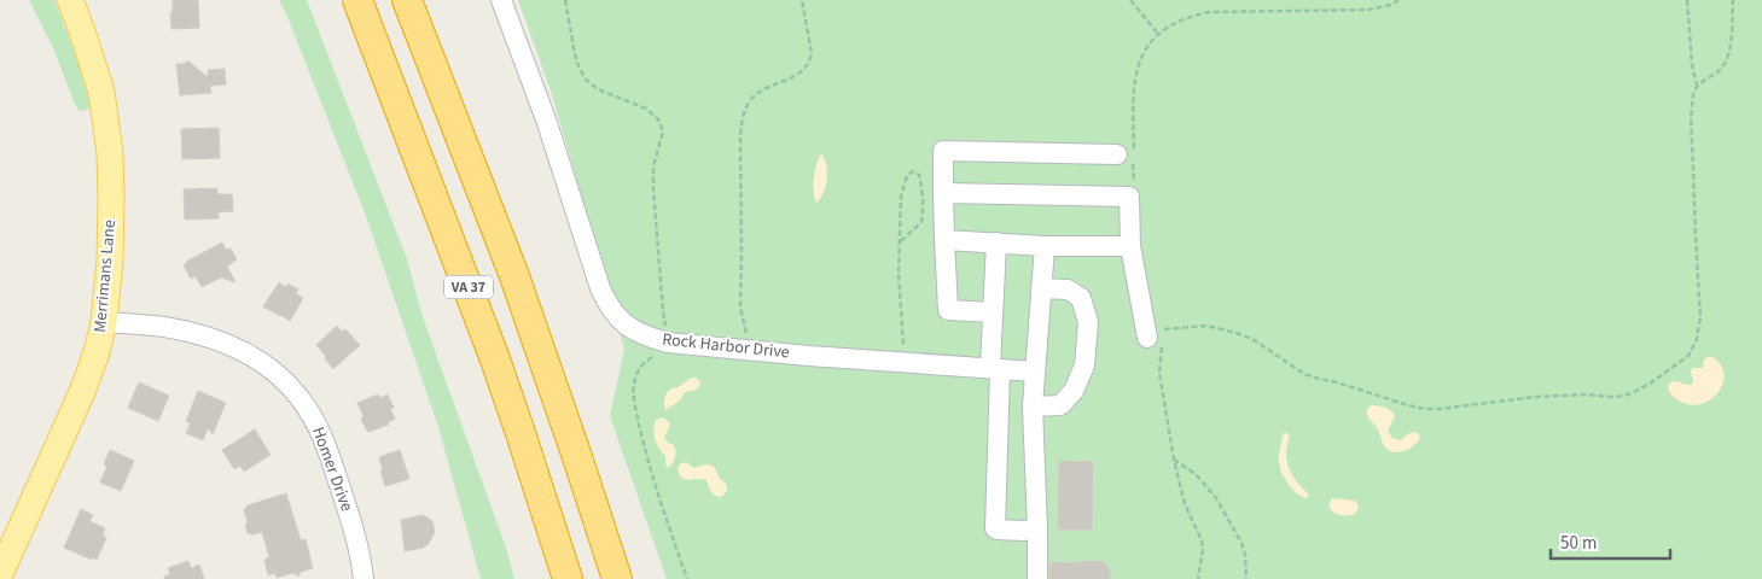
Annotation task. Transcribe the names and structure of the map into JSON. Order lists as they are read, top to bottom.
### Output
{
  "streets": {
    "highway": ["VA 37"],
    "main road": ["Merrimans Lane"],
    "street": ["Rock Harbor Drive", "Homer Drive"]
  },
  "crossings": [
    ["Merrimans Lane", "Homer Drive"]
  ],
  "scale_bar": "50 m"
}
